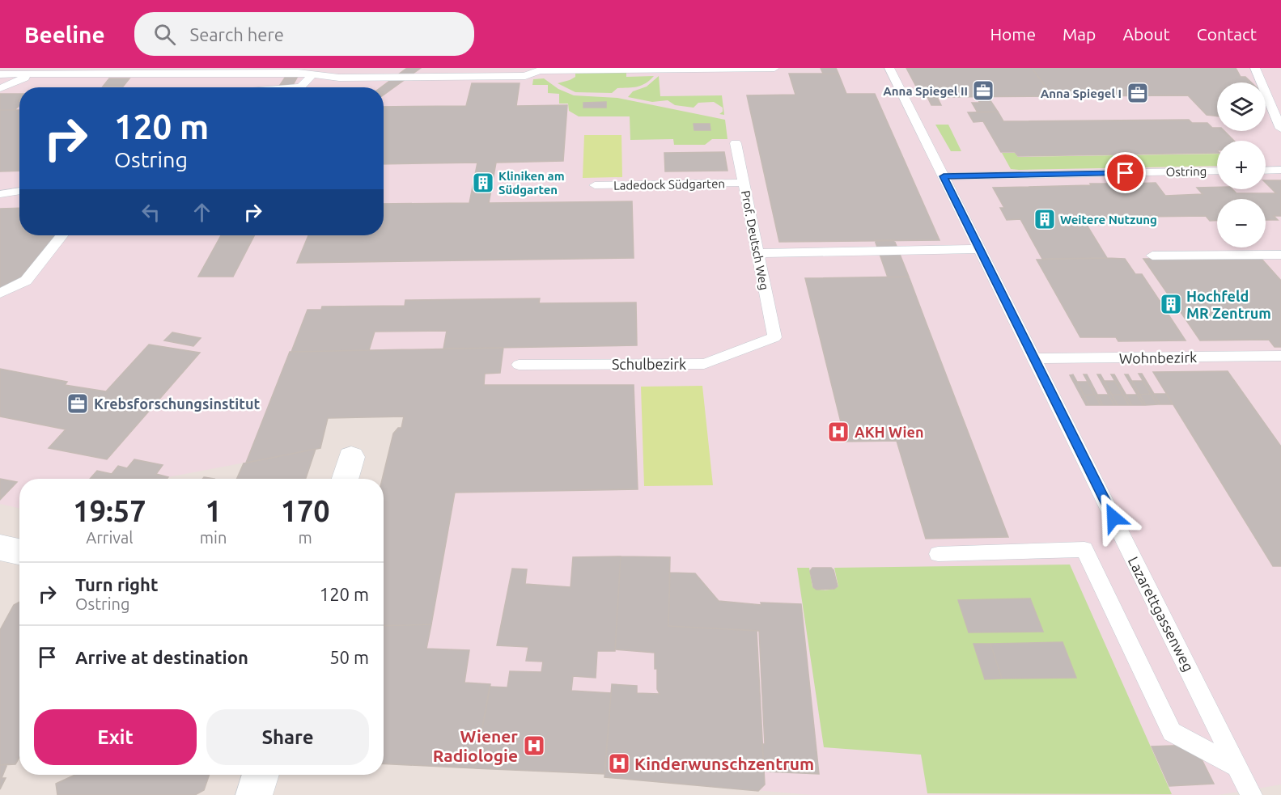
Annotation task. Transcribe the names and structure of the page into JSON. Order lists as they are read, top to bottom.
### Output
{
  "streets": {
    "lane": [
      "Ostring",
      "Ladedock Südgarten",
      "Prof. Deutsch Weg",
      "Wohnbezirk",
      "Schulbezirk",
      "Lazarettgassenweg"
    ]
  },
  "crossings": [
    ["Ostring", "Lazarettgassenweg"],
    ["Ladedock Südgarten", "Prof. Deutsch Weg"],
    ["Prof. Deutsch Weg", "Schulbezirk"],
    ["Wohnbezirk", "Lazarettgassenweg"]
  ],
  "places": {
    "office": ["Anna Spiegel II", "Anna Spiegel I", "Krebsforschungsinstitut"],
    "building": ["Kliniken am Südgarten", "Weitere Nutzung", "Hochfeld MR Zentrum"],
    "hospital": ["AKH Wien", "Wiener Radiologie", "Kinderwunschzentrum"]
  },
  "page": {
    "header": "Beeline",
    "search": "Search here",
    "nav": [
      "Home",
      "Map",
      "About",
      "Contact"
    ],
    "map_buttons": ["+", "−"],
    "turn": ["120 m", "Ostring"],
    "eta": [
      "19:57",
      "Arrival",
      "1",
      "min",
      "170",
      "m"
    ],
    "list": [
      {
        "name": "Turn right",
        "note": "Ostring",
        "value": "120 m"
      },
      {
        "name": "Arrive at destination",
        "value": "50 m"
      }
    ],
    "buttons": ["Exit", "Share"]
  }
}
